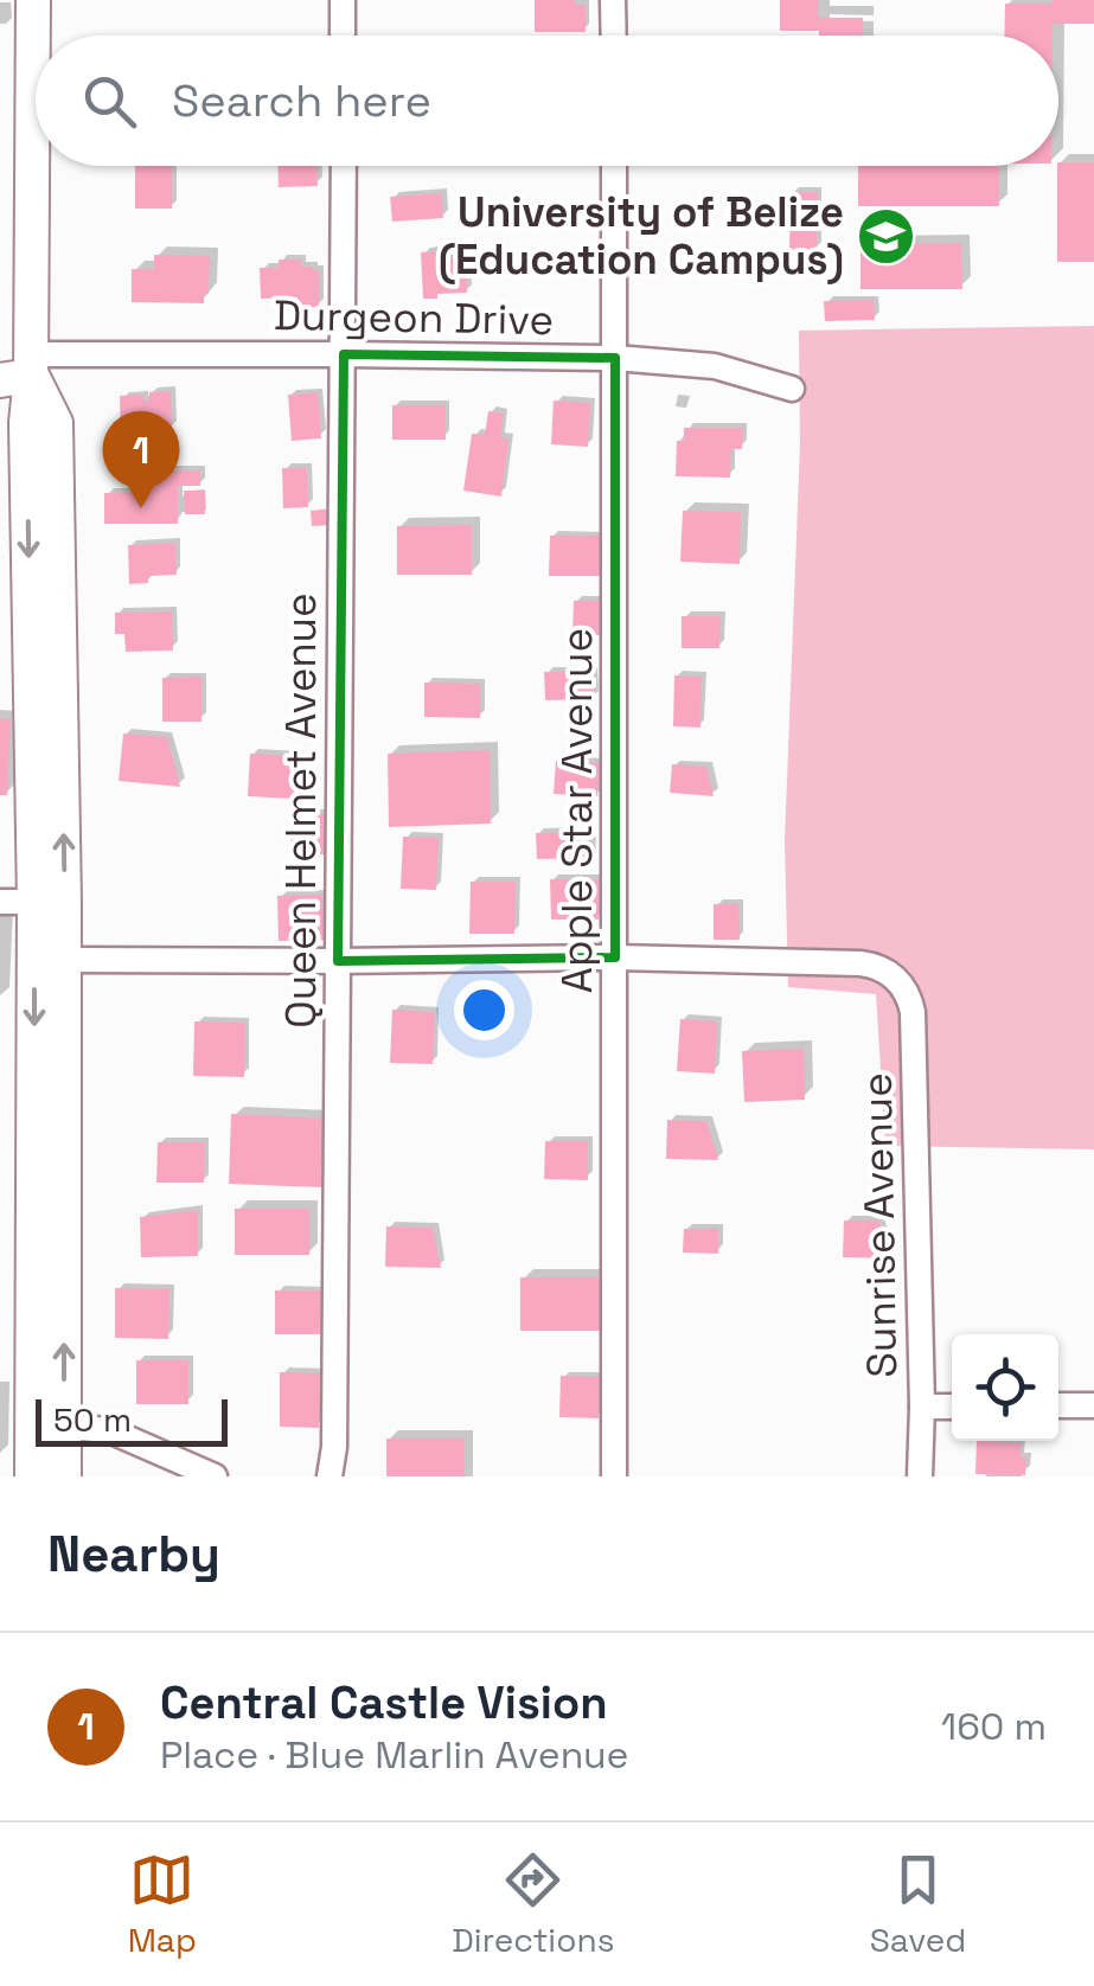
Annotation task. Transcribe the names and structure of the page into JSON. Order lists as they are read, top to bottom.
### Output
{
  "streets": {
    "street": [
      "Durgeon Drive",
      "Queen Helmet Avenue",
      "Apple Star Avenue",
      "Sunrise Avenue"
    ]
  },
  "crossings": [
    ["Durgeon Drive", "Queen Helmet Avenue"],
    ["Durgeon Drive", "Apple Star Avenue"],
    ["Apple Star Avenue", "Sunrise Avenue"]
  ],
  "places": {
    "school or university": ["University of Belize (Education Campus)"]
  },
  "scale_bar": "50 m",
  "page": {
    "search": "Search here",
    "pins": "1",
    "scale": "50 m",
    "heading": "Nearby",
    "list": [
      {
        "mark": "1",
        "name": "Central Castle Vision",
        "note": "Place · Blue Marlin Avenue",
        "value": "160 m"
      }
    ],
    "nav": ["Map", "Directions", "Saved"]
  }
}
